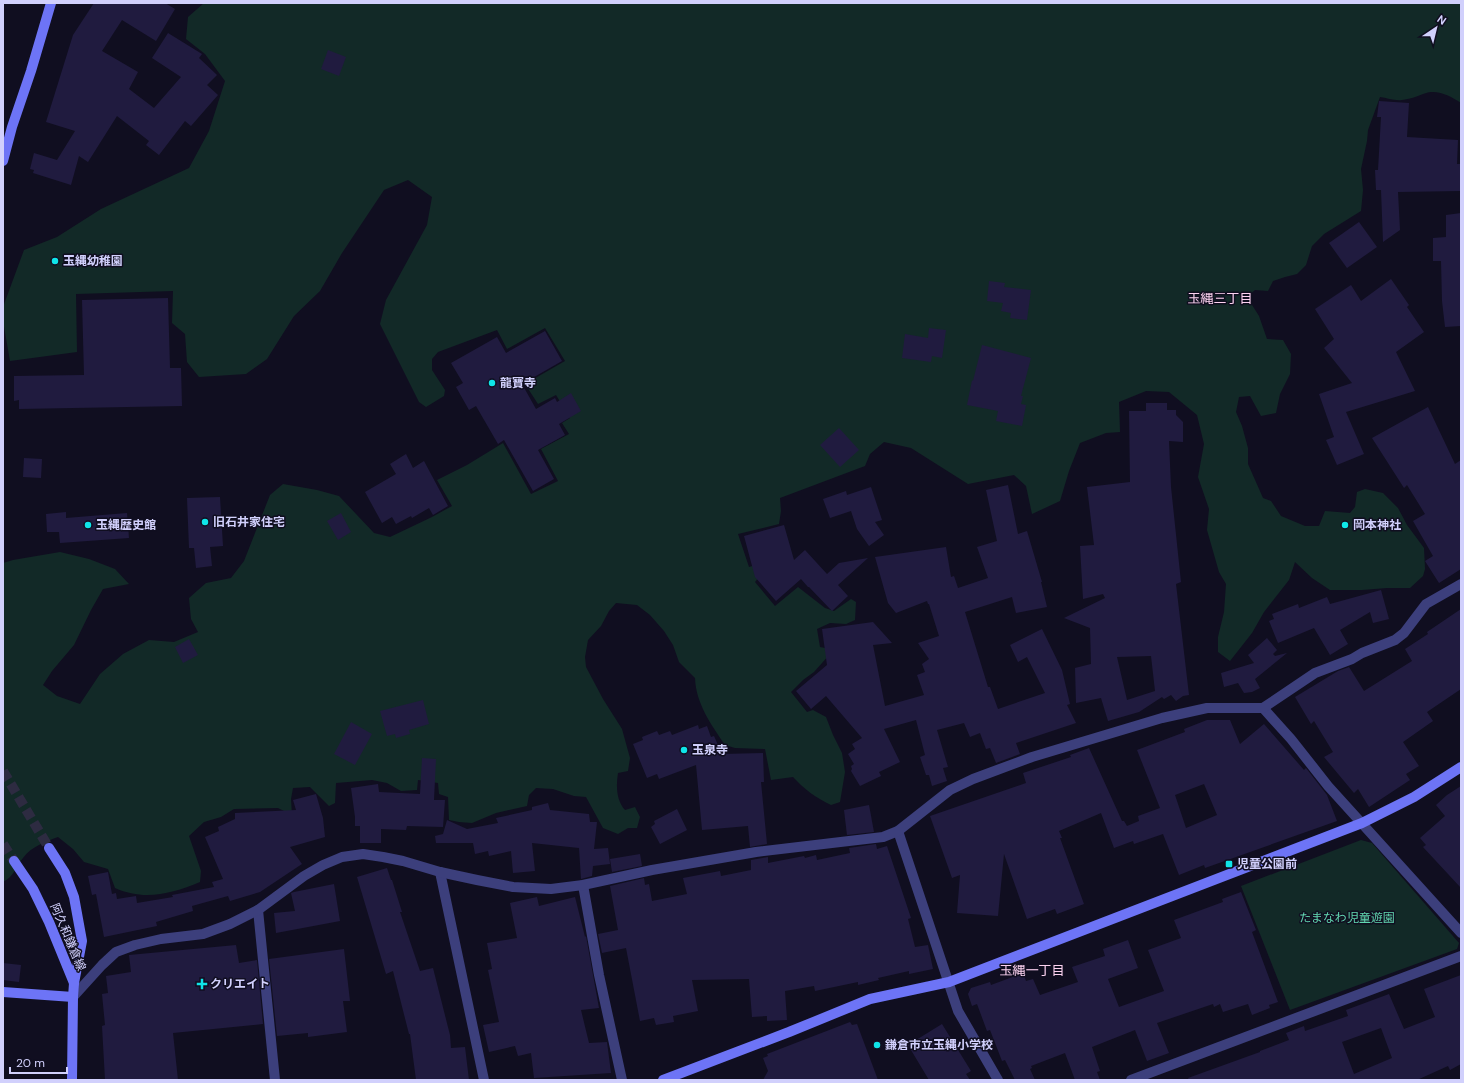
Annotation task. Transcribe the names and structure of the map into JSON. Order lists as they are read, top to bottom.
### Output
{
  "streets": {
    "street": ["阿久和鎌倉線"]
  },
  "districts": ["玉縄三丁目", "玉縄一丁目"],
  "parks": ["たまなわ児童遊園"],
  "places": {
    "other": [
      "玉縄幼稚園",
      "龍寶寺",
      "旧石井家住宅",
      "玉縄歴史館",
      "岡本神社",
      "玉泉寺",
      "鎌倉市立玉縄小学校"
    ],
    "transit": ["児童公園前"],
    "health": ["クリエイト"]
  },
  "scale_bar": "20 m",
  "north": "top right"
}
